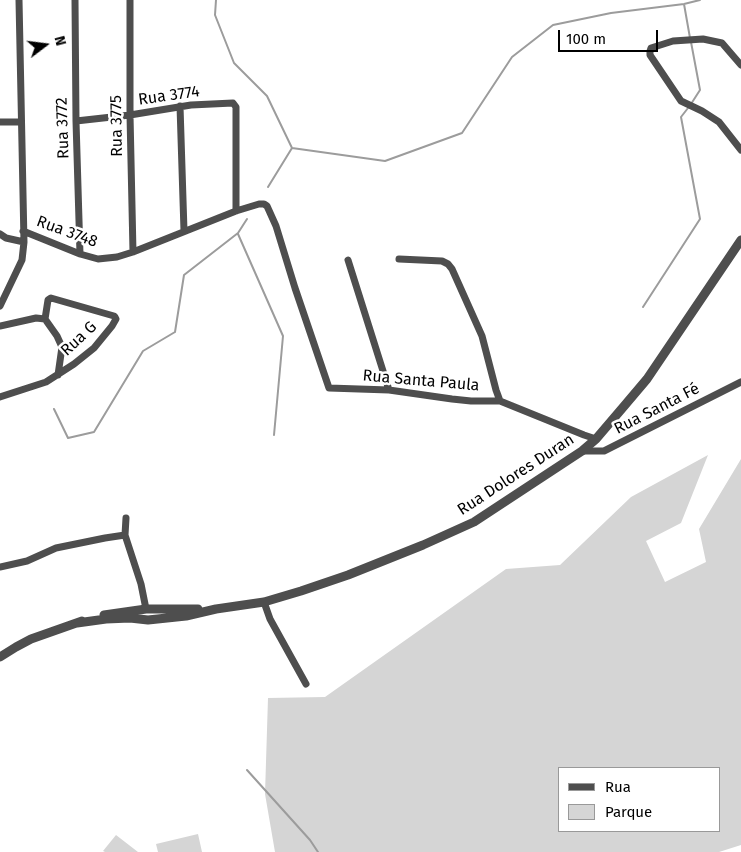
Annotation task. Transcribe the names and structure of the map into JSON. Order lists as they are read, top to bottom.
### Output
{
  "streets": {
    "street": [
      "Rua 3774",
      "Rua 3775",
      "Rua 3772",
      "Rua 3748",
      "Rua G",
      "Rua Santa Paula",
      "Rua Santa Fé",
      "Rua Dolores Duran"
    ]
  },
  "crossings": [
    ["Rua 3774", "Rua 3775"],
    ["Rua 3774", "Rua 3772"],
    ["Rua 3774", "Rua Santa Paula"],
    ["Rua 3775", "Rua 3748"],
    ["Rua 3772", "Rua 3748"],
    ["Rua 3748", "Rua Santa Paula"],
    ["Rua Santa Paula", "Rua Dolores Duran"],
    ["Rua Santa Fé", "Rua Dolores Duran"]
  ],
  "legend": ["Rua", "Parque"],
  "scale_bar": "100 m",
  "north": "right"
}
